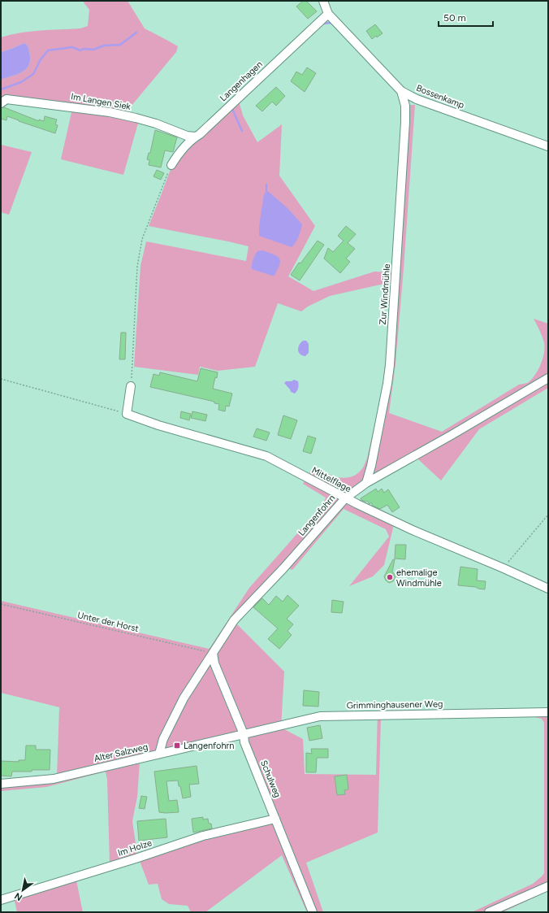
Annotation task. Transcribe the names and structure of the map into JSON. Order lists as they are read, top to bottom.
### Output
{
  "streets": {
    "street": [
      "Langenhagen",
      "Bossenkamp",
      "Im Langen Siek",
      "Zur Windmühle",
      "Mittelflage",
      "Langenfohrn",
      "Grimminghausener Weg",
      "Alter Salzweg",
      "Schulweg",
      "Im Holze"
    ],
    "path": ["Unter der Horst"]
  },
  "crossings": [
    ["Langenhagen", "Bossenkamp"],
    ["Langenhagen", "Im Langen Siek"],
    ["Bossenkamp", "Zur Windmühle"],
    ["Zur Windmühle", "Langenfohrn"],
    ["Mittelflage", "Langenfohrn"],
    ["Langenfohrn", "Unter der Horst"],
    ["Langenfohrn", "Alter Salzweg"],
    ["Langenfohrn", "Schulweg"],
    ["Unter der Horst", "Schulweg"],
    ["Grimminghausener Weg", "Alter Salzweg"],
    ["Grimminghausener Weg", "Schulweg"],
    ["Alter Salzweg", "Schulweg"],
    ["Schulweg", "Im Holze"]
  ],
  "places": {
    "other": ["ehemalige Windmühle"],
    "transit": ["Langenfohrn"]
  },
  "scale_bar": "50 m",
  "north": "bottom left"
}
